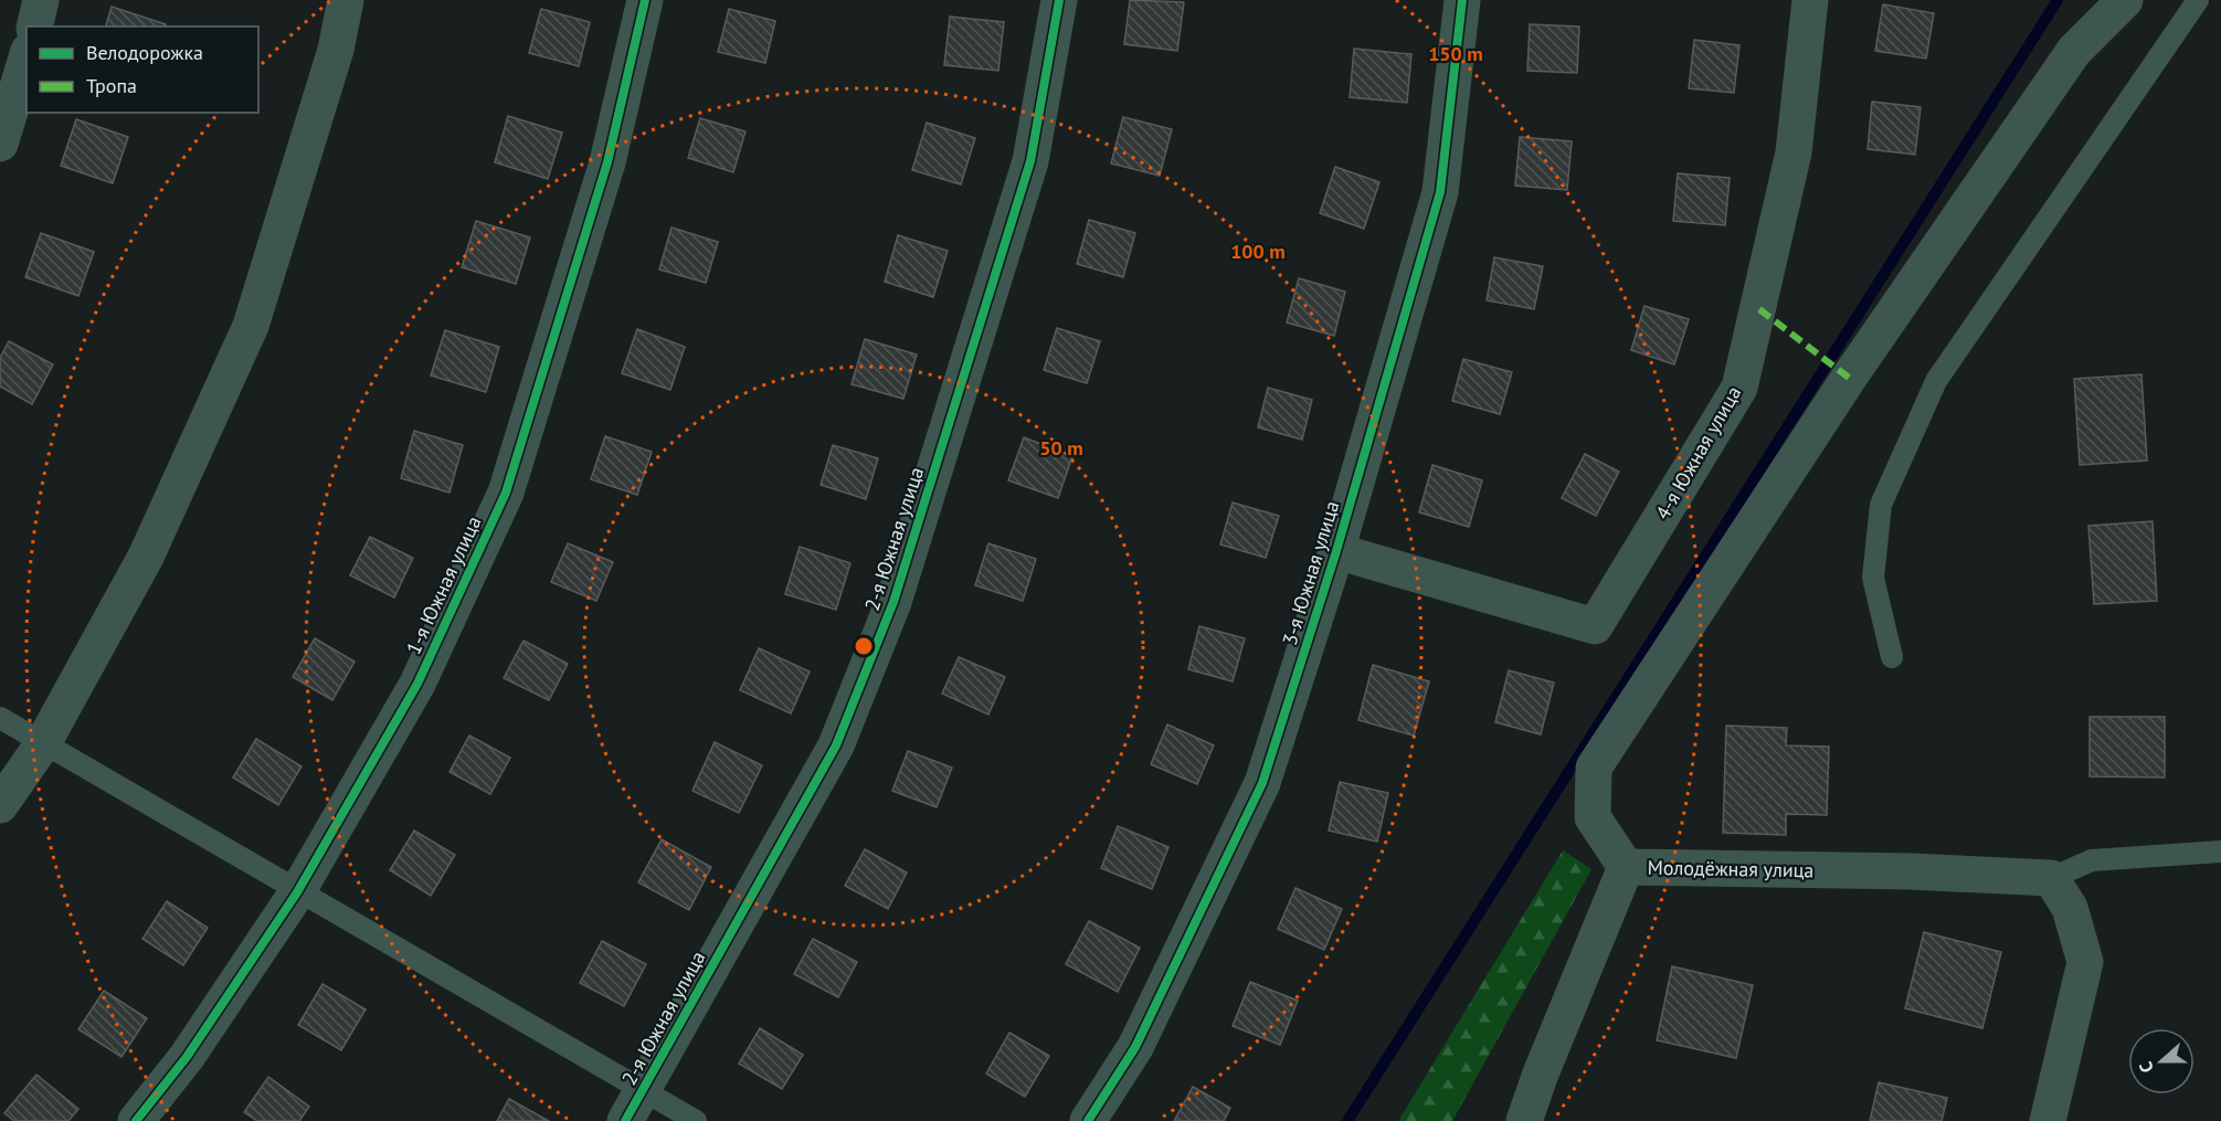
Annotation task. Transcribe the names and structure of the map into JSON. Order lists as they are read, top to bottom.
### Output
{
  "streets": {
    "street": [
      "4-я Южная улица",
      "2-я Южная улица",
      "3-я Южная улица",
      "1-я Южная улица",
      "Молодёжная улица"
    ]
  },
  "crossings": [
    ["4-я Южная улица", "3-я Южная улица"]
  ],
  "legend": ["Велодорожка", "Тропа"],
  "north": "left",
  "rings": ["150 m", "100 m", "50 m"]
}
